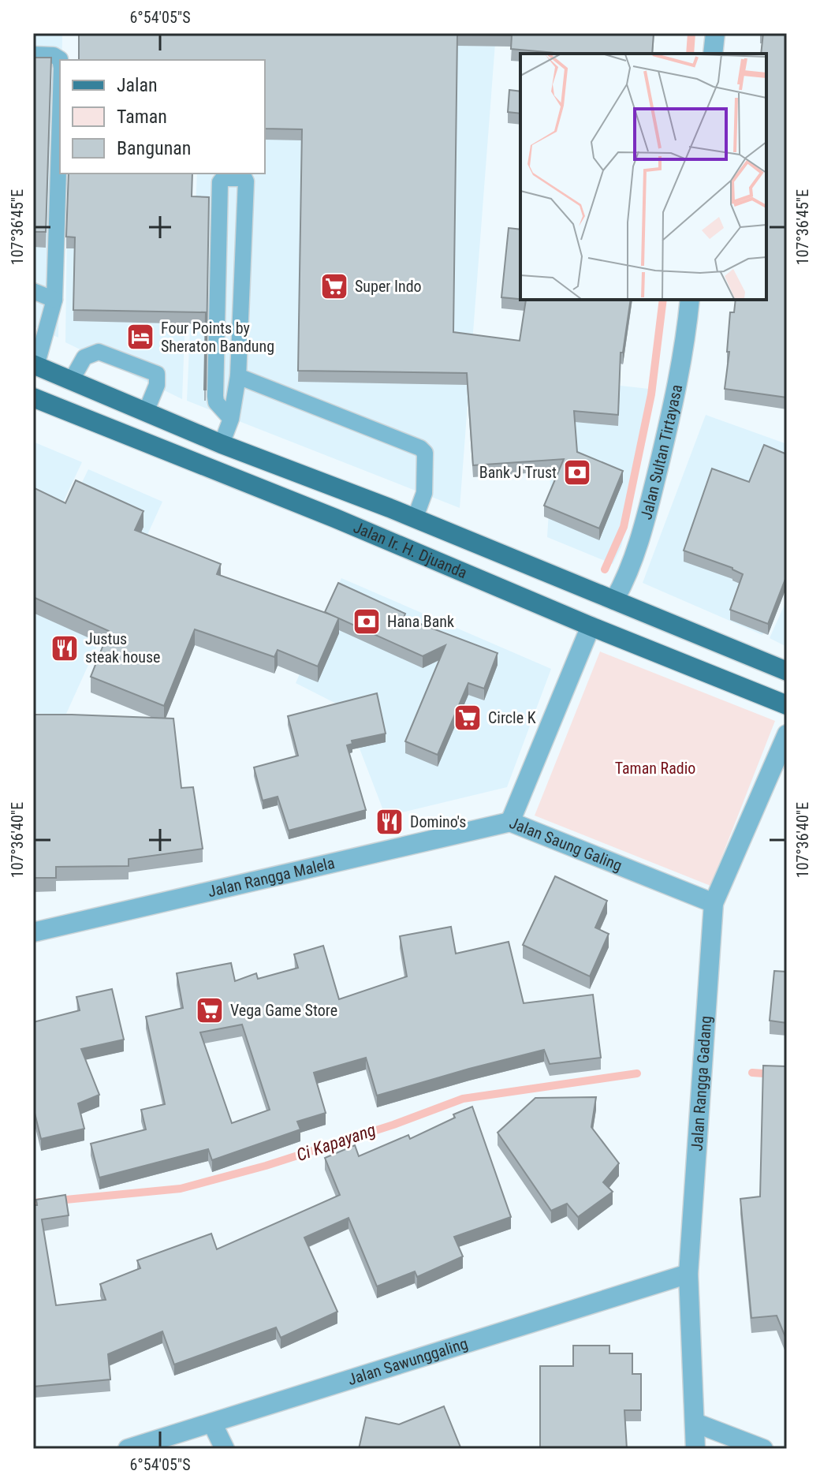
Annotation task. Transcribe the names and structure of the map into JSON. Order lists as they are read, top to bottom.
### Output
{
  "streets": {
    "main road": ["Jalan Ir. H. Djuanda"],
    "street": [
      "Jalan Sultan Tirtayasa",
      "Jalan Saung Galing",
      "Jalan Rangga Malela",
      "Jalan Rangga Gadang",
      "Jalan Sawunggaling"
    ]
  },
  "crossings": [
    ["Jalan Sultan Tirtayasa", "Jalan Ir. H. Djuanda"],
    ["Jalan Ir. H. Djuanda", "Jalan Saung Galing"],
    ["Jalan Saung Galing", "Jalan Rangga Malela"],
    ["Jalan Saung Galing", "Jalan Rangga Gadang"],
    ["Jalan Rangga Gadang", "Jalan Sawunggaling"]
  ],
  "water": ["Ci Kapayang"],
  "parks": ["Taman Radio"],
  "places": {
    "supermarket": ["Super Indo", "Circle K", "Vega Game Store"],
    "hotel": ["Four Points by Sheraton Bandung"],
    "bank": ["Bank J Trust", "Hana Bank"],
    "restaurant": ["Justus steak house", "Domino's"]
  },
  "legend": ["Jalan", "Taman", "Bangunan"],
  "coordinates": ["6°54'05\"S", "107°36'45\"E", "107°36'40\"E"]
}
